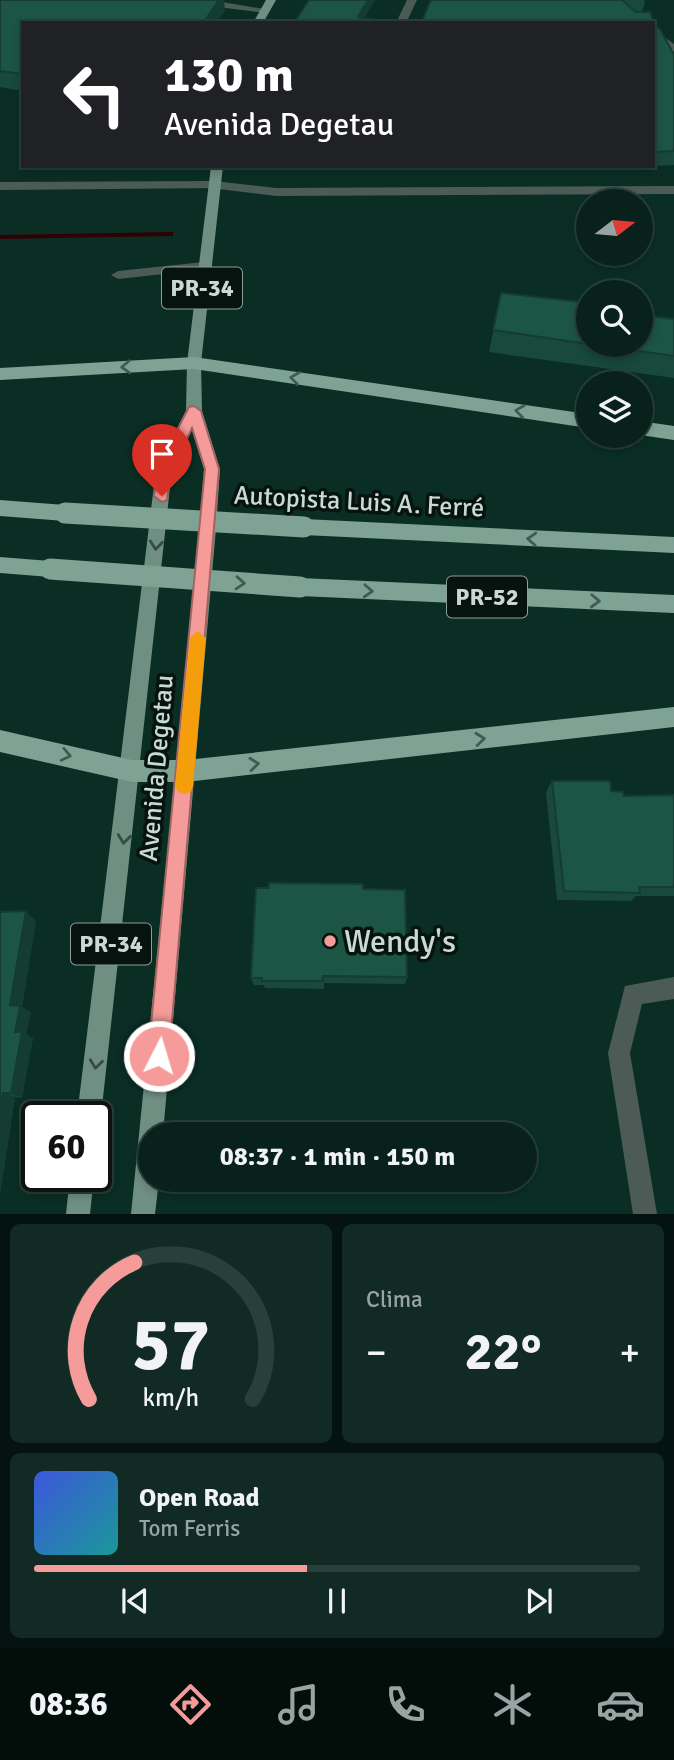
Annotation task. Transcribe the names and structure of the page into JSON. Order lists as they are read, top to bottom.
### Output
{
  "streets": {
    "highway": ["Autopista Luis A. Ferré", "PR-52"],
    "main road": ["PR-34", "Avenida Degetau"]
  },
  "places": ["Wendy's"],
  "north": "right",
  "page": {
    "turn": ["130 m", "Avenida Degetau"],
    "limit": "60",
    "trip": "08:37 · 1 min · 150 m",
    "tile": "Clima",
    "heat": ["−", "22°", "+"],
    "song": ["Open Road", "Tom Ferris"],
    "tabs": "08:36",
    "gauge": ["57", "km/h"]
  }
}
